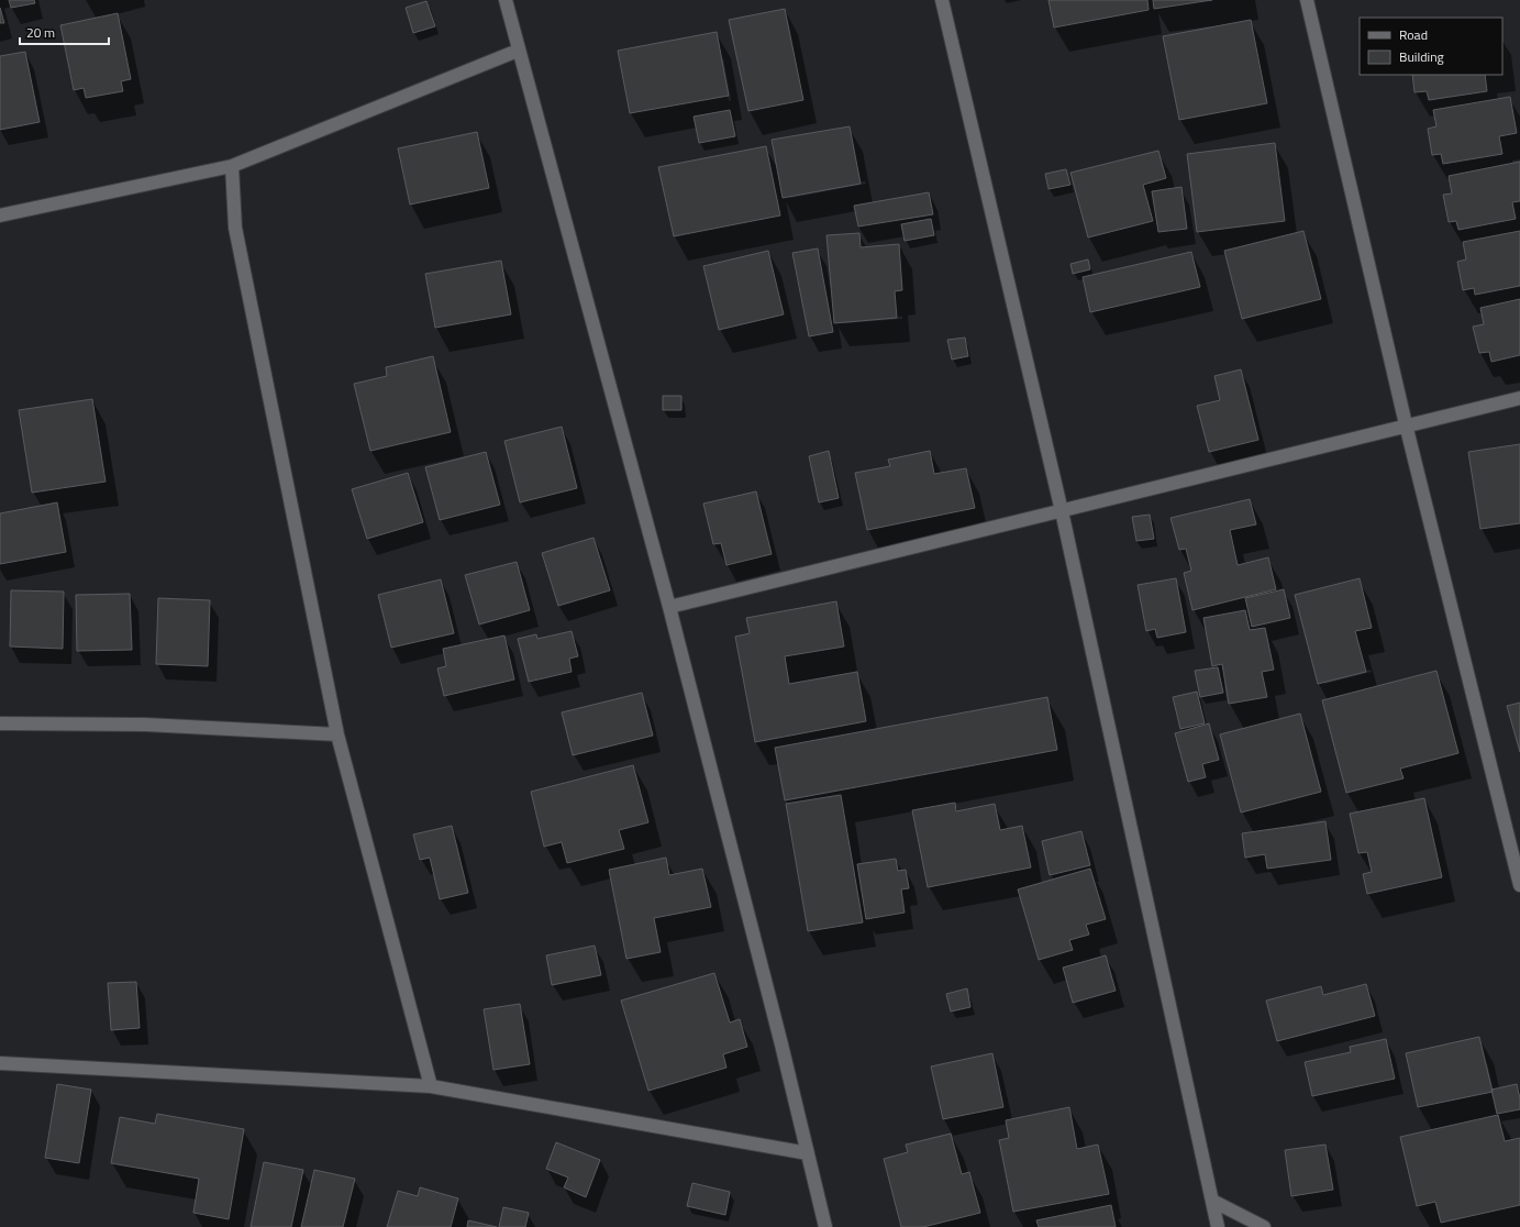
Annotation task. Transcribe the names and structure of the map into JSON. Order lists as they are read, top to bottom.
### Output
{
  "legend": ["Road", "Building"],
  "scale_bar": "20 m"
}
